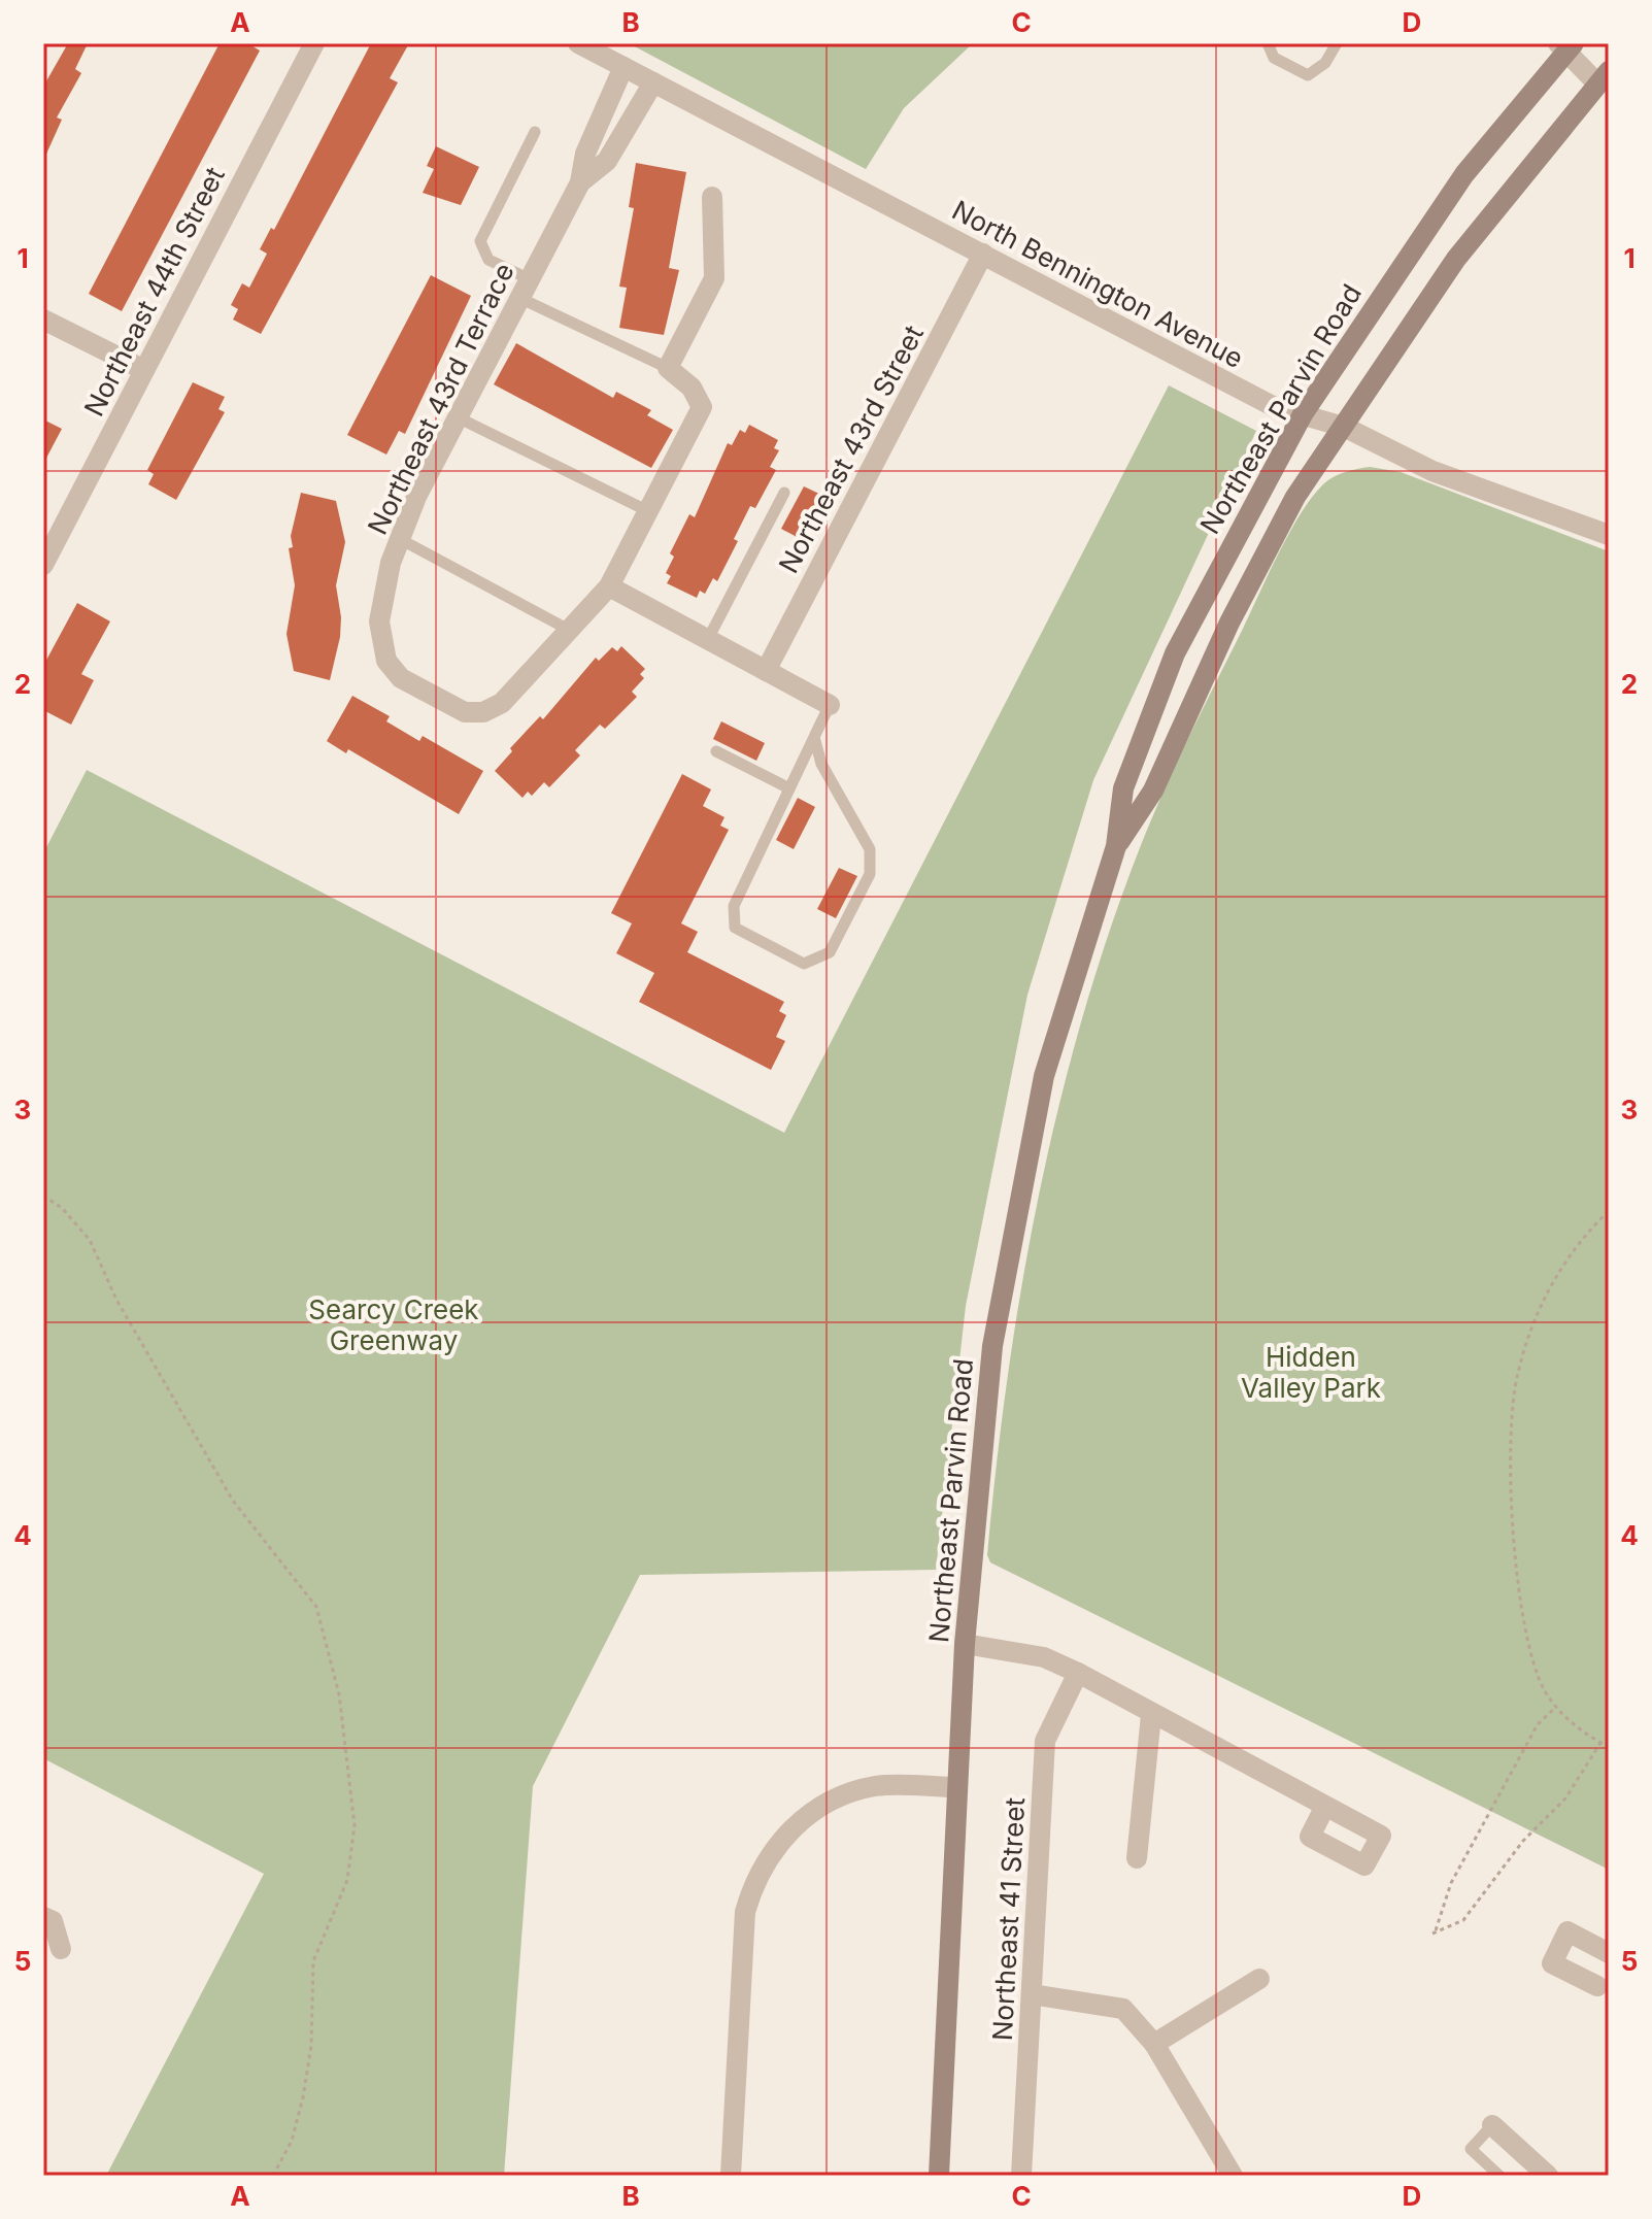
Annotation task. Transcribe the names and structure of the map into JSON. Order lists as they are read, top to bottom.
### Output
{
  "streets": {
    "main road": ["Northeast Parvin Road"],
    "street": [
      "North Bennington Avenue",
      "Northeast 44th Street",
      "Northeast 43rd Terrace",
      "Northeast 43rd Street",
      "Northeast 41 Street"
    ]
  },
  "crossings": [
    ["North Bennington Avenue", "Northeast 43rd Terrace"],
    ["North Bennington Avenue", "Northeast Parvin Road"],
    ["North Bennington Avenue", "Northeast 43rd Street"]
  ],
  "parks": ["Searcy Creek Greenway", "Hidden Valley Park"],
  "grid": {
    "columns": [
      "A",
      "B",
      "C",
      "D"
    ],
    "rows": [
      "1",
      "2",
      "3",
      "4",
      "5"
    ]
  }
}
